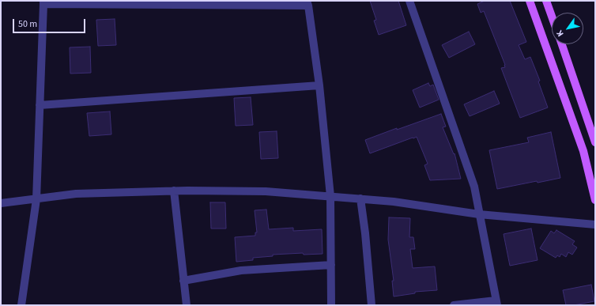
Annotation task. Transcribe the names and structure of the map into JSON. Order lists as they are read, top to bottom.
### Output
{
  "scale_bar": "50 m",
  "north": "bottom left"
}
